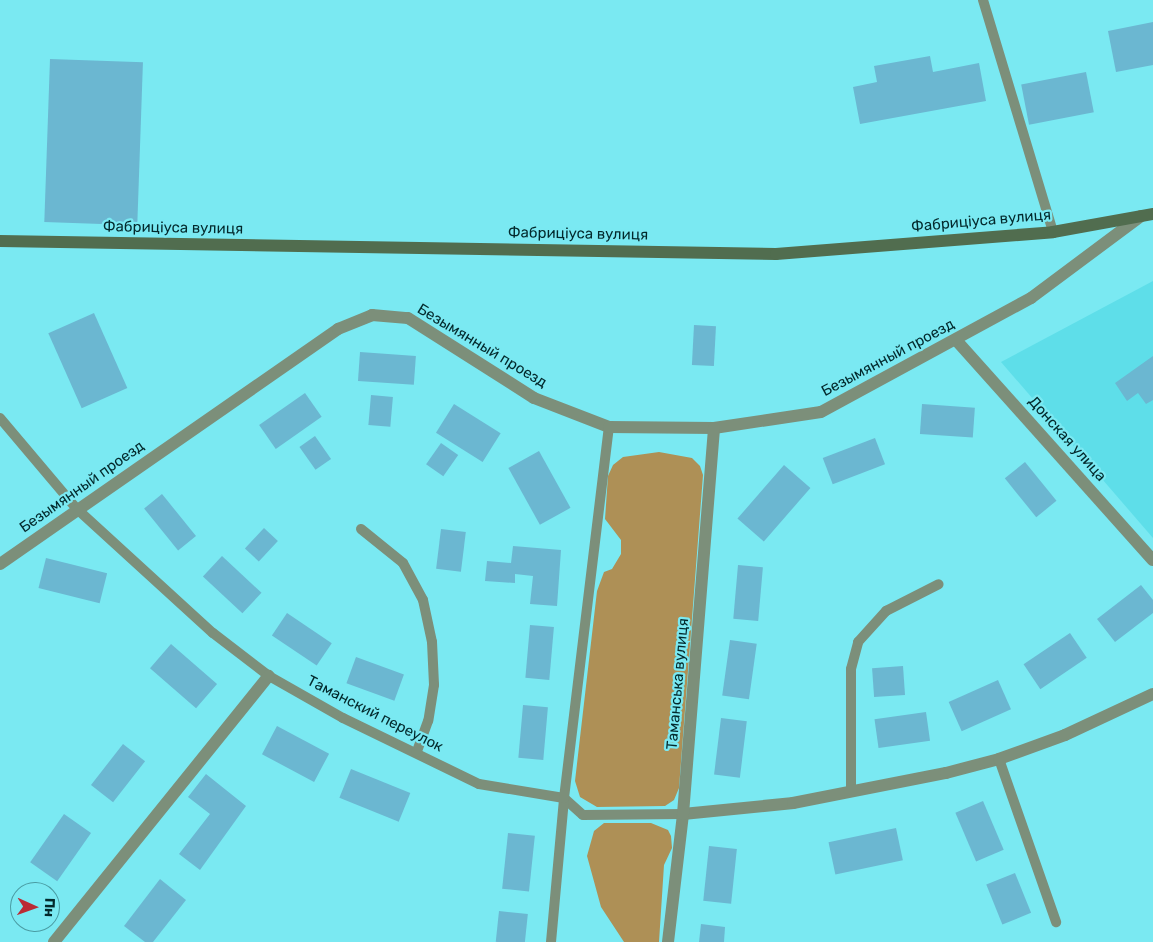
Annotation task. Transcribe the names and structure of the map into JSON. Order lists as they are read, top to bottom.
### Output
{
  "streets": {
    "main road": ["Фабриціуса вулиця"],
    "street": ["Безымянный проезд", "Донская улица", "Таманська вулиця"],
    "lane": ["Таманский переулок"]
  },
  "crossings": [
    ["Фабриціуса вулиця", "Безымянный проезд"],
    ["Безымянный проезд", "Донская улица"],
    ["Безымянный проезд", "Таманська вулиця"],
    ["Безымянный проезд", "Таманский переулок"]
  ],
  "north": "right"
}
